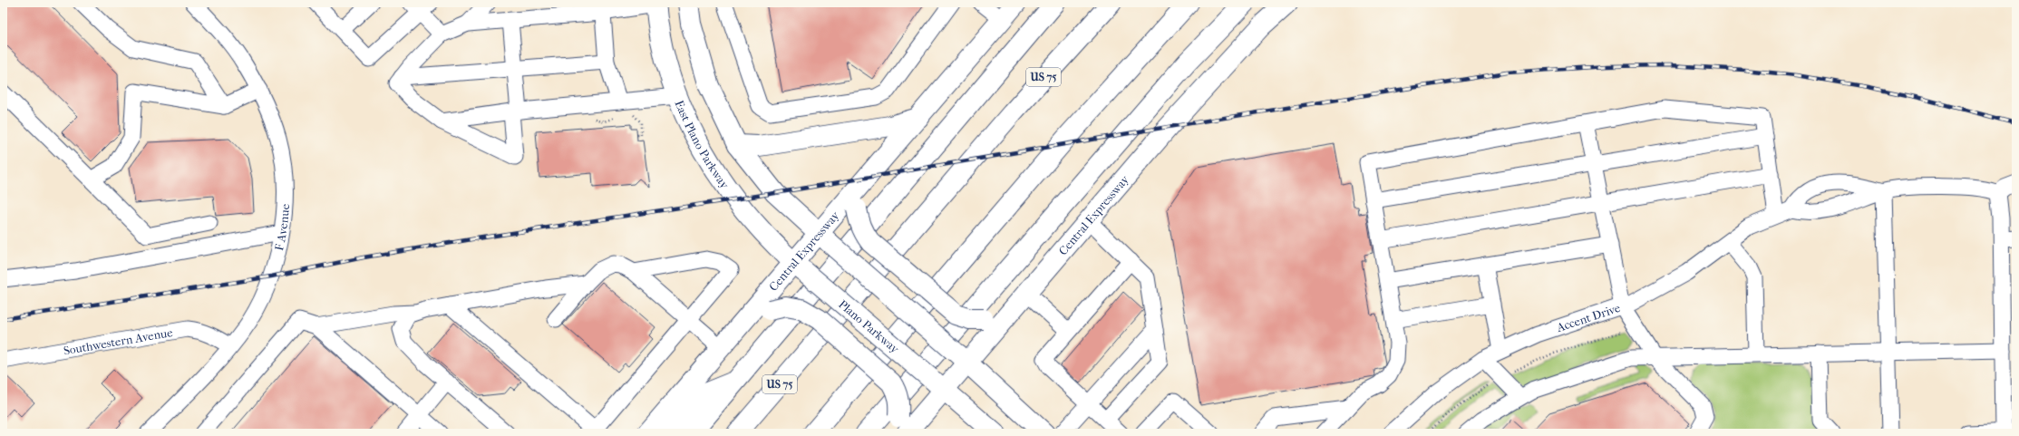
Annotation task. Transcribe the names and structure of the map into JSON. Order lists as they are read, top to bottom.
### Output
{
  "streets": {
    "main road": [
      "US 75",
      "East Plano Parkway",
      "Central Expressway",
      "Plano Parkway"
    ],
    "street": ["F Avenue", "Accent Drive", "Southwestern Avenue"]
  },
  "crossings": [
    ["East Plano Parkway", "Central Expressway"],
    ["East Plano Parkway", "Plano Parkway"],
    ["Central Expressway", "Plano Parkway"],
    ["F Avenue", "Southwestern Avenue"]
  ]
}
